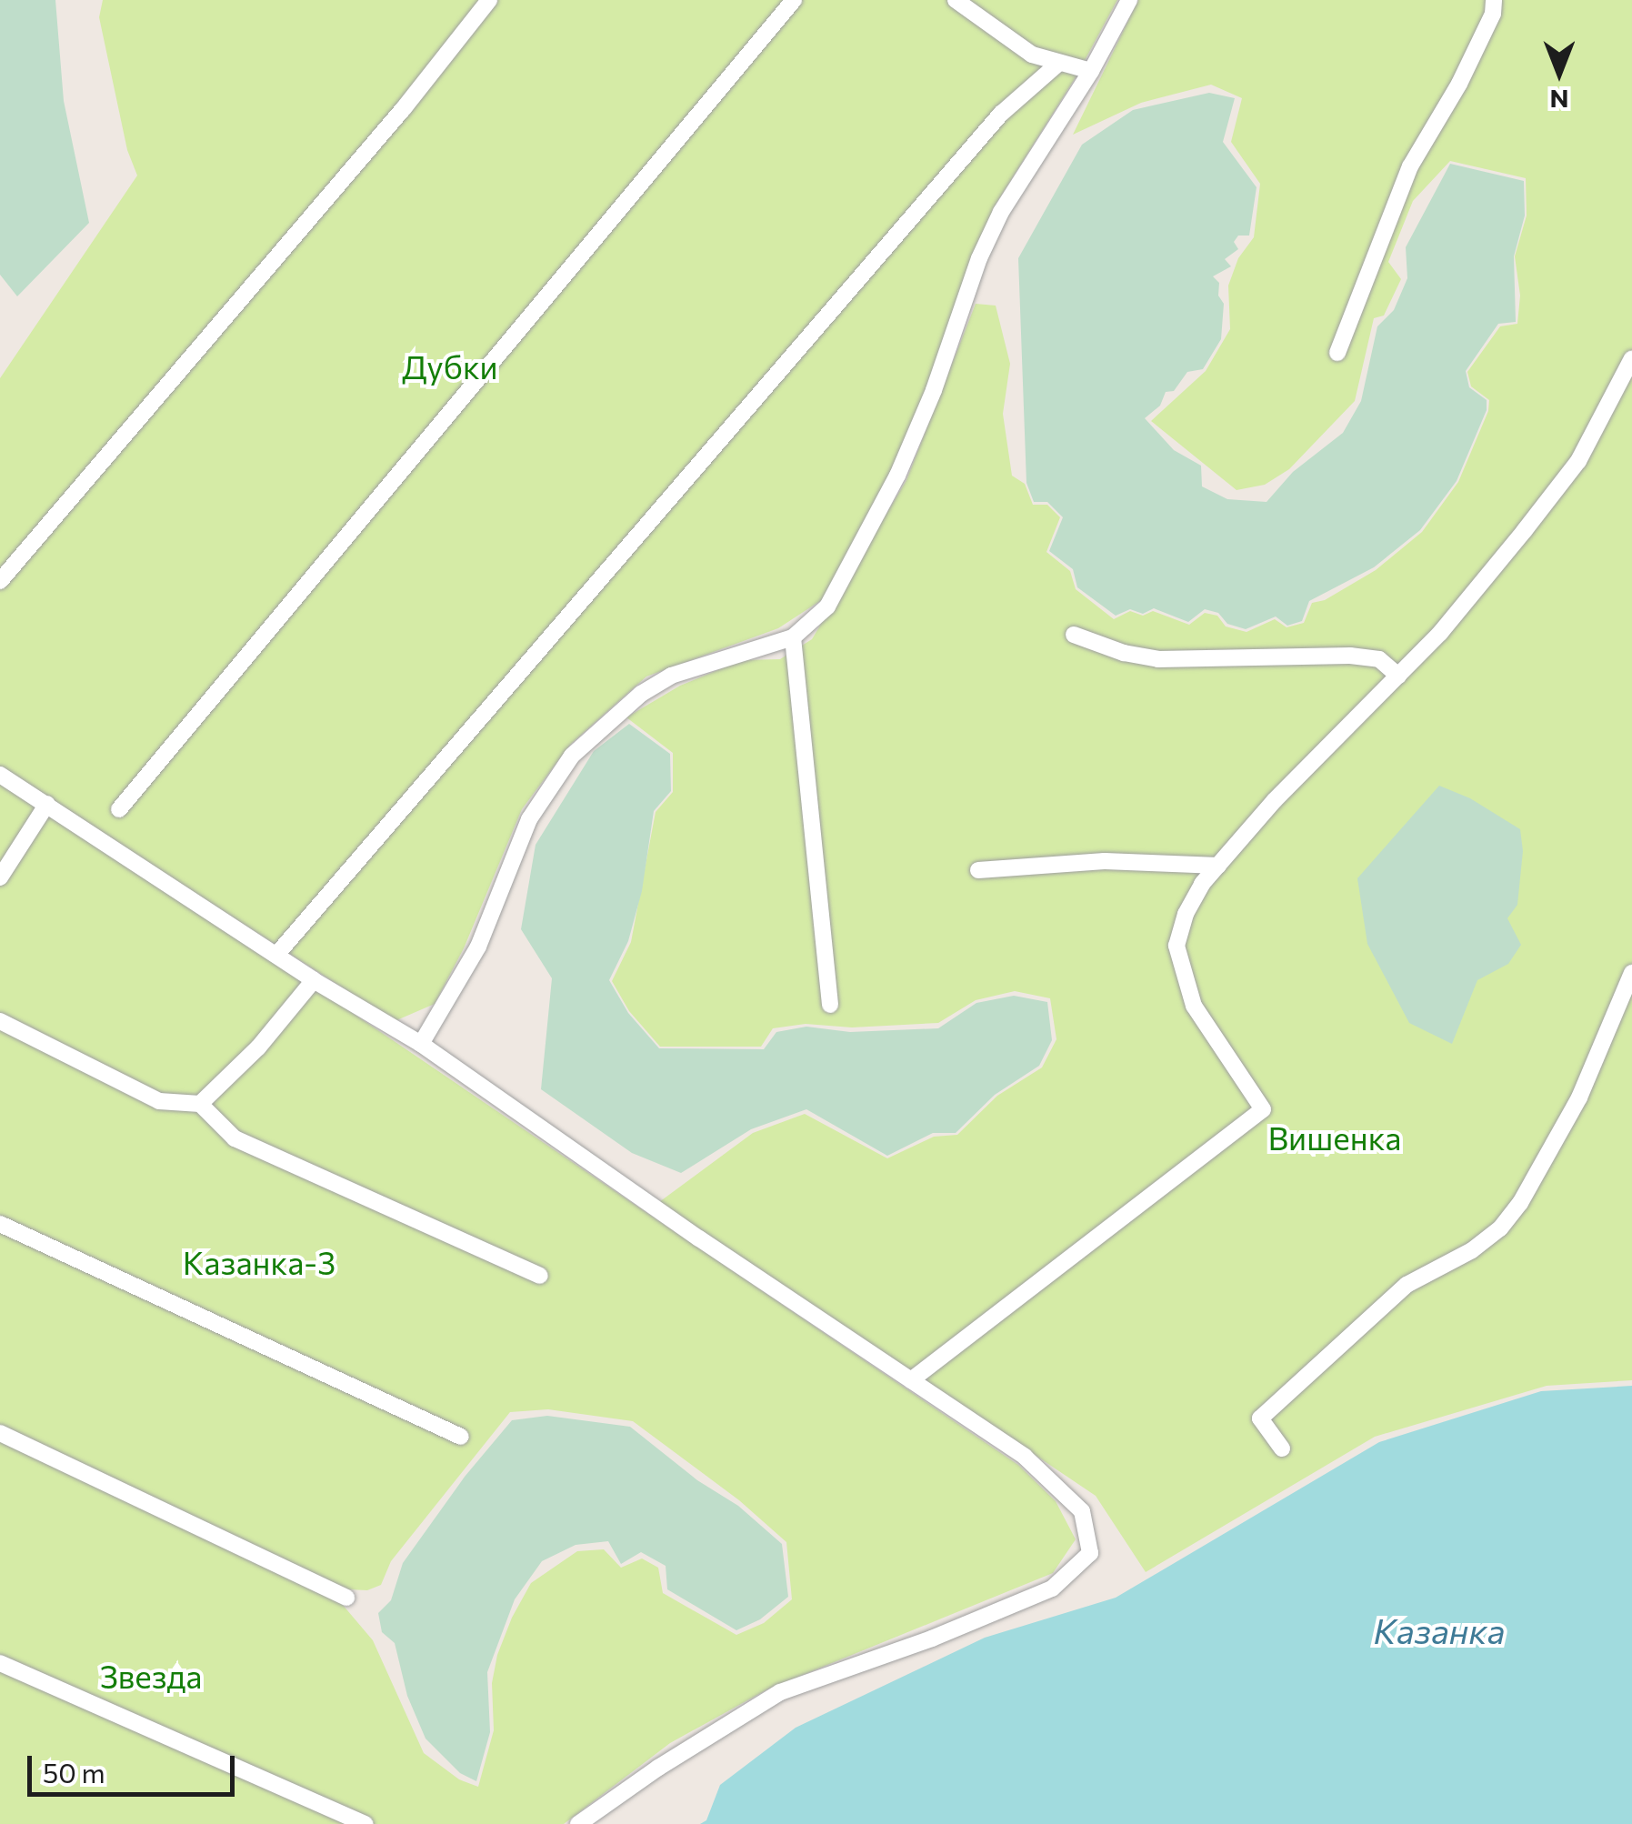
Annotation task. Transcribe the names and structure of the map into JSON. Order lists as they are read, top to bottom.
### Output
{
  "water": ["Казанка"],
  "parks": [
    "Дубки",
    "Вишенка",
    "Казанка-3",
    "Звезда"
  ],
  "scale_bar": "50 m",
  "north": "bottom"
}
